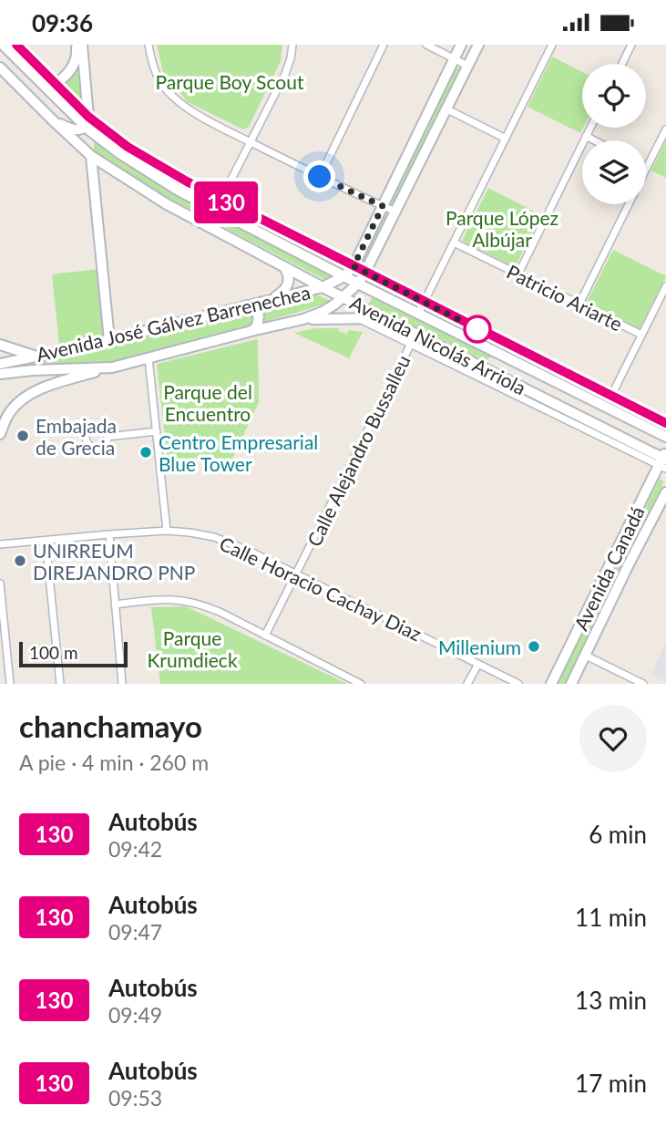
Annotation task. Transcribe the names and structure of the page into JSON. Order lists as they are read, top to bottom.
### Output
{
  "streets": {
    "main road": ["Avenida José Gálvez Barrenechea", "Avenida Nicolás Arriola", "Avenida Canadá"],
    "street": ["Patricio Ariarte", "Calle Alejandro Bussalleu", "Calle Horacio Cachay Diaz"]
  },
  "crossings": [
    ["Avenida José Gálvez Barrenechea", "Avenida Nicolás Arriola"],
    ["Avenida Nicolás Arriola", "Calle Alejandro Bussalleu"],
    ["Avenida Nicolás Arriola", "Avenida Canadá"],
    ["Calle Alejandro Bussalleu", "Calle Horacio Cachay Diaz"]
  ],
  "parks": [
    "Parque Boy Scout",
    "Parque López Albújar",
    "Parque del Encuentro",
    "Parque Krumdieck"
  ],
  "places": [
    "Embajada de Grecia",
    "Centro Empresarial Blue Tower",
    "UNIRREUM DIREJANDRO PNP",
    "Millenium"
  ],
  "lines": ["bus line 130"],
  "scale_bar": "100 m",
  "page": {
    "status": "09:36",
    "on_map": "130",
    "scale": "100 m",
    "heading": ["chanchamayo", "A pie · 4 min · 260 m"],
    "list": [
      {
        "mark": "130",
        "name": "Autobús",
        "note": "09:42",
        "value": "6 min"
      },
      {
        "mark": "130",
        "name": "Autobús",
        "note": "09:47",
        "value": "11 min"
      },
      {
        "mark": "130",
        "name": "Autobús",
        "note": "09:49",
        "value": "13 min"
      },
      {
        "mark": "130",
        "name": "Autobús",
        "note": "09:53",
        "value": "17 min"
      }
    ]
  }
}
